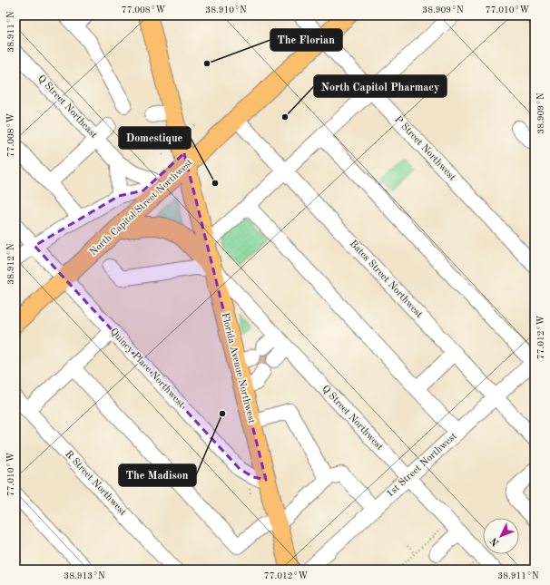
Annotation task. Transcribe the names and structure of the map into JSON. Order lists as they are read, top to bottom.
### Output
{
  "streets": {
    "main road": ["North Capitol Street Northwest", "Florida Avenue Northwest"],
    "street": [
      "Q Street Northeast",
      "P Street Northwest",
      "Bates Street Northwest",
      "Quincy Place Northwest",
      "Q Street Northwest",
      "1st Street Northwest",
      "R Street Northwest"
    ]
  },
  "crossings": [
    ["P Street Northwest", "North Capitol Street Northwest"],
    ["North Capitol Street Northwest", "Bates Street Northwest"],
    ["North Capitol Street Northwest", "Quincy Place Northwest"],
    ["North Capitol Street Northwest", "Florida Avenue Northwest"],
    ["Bates Street Northwest", "1st Street Northwest"],
    ["Quincy Place Northwest", "Florida Avenue Northwest"],
    ["Florida Avenue Northwest", "Q Street Northwest"],
    ["Q Street Northwest", "1st Street Northwest"]
  ],
  "places": [
    "The Florian",
    "North Capitol Pharmacy",
    "Domestique",
    "The Madison"
  ],
  "north": "bottom left",
  "coordinates": [
    "77.008°W",
    "38.910°N",
    "38.909°N",
    "77.010°W",
    "38.911°N",
    "38.912°N",
    "77.012°W",
    "38.913°N"
  ]
}
